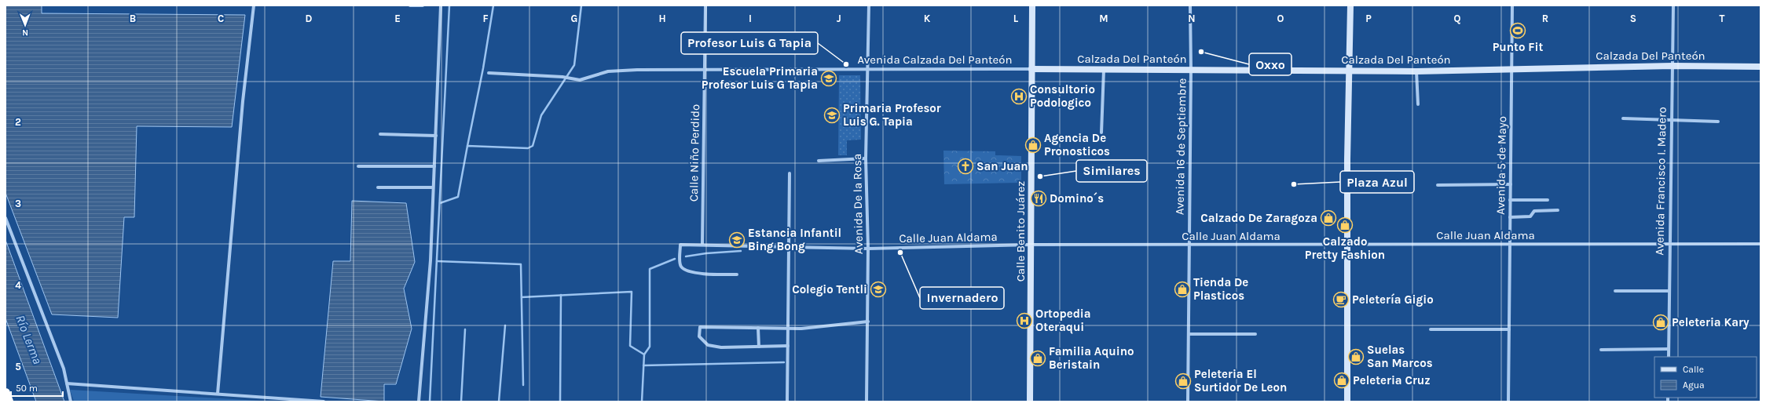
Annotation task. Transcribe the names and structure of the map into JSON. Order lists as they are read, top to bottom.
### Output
{
  "streets": {
    "main road": ["Calzada Del Panteón", "Calle Benito Juárez"],
    "street": [
      "Avenida Calzada Del Panteón",
      "Avenida 16 de Septiembre",
      "Calle Niño Perdido",
      "Avenida 5 de Mayo",
      "Avenida Francisco I. Madero",
      "Avenida De la Rosa",
      "Calle Juan Aldama"
    ]
  },
  "crossings": [
    ["Calzada Del Panteón", "Avenida Calzada Del Panteón"],
    ["Calzada Del Panteón", "Avenida 16 de Septiembre"],
    ["Calzada Del Panteón", "Avenida 5 de Mayo"],
    ["Calzada Del Panteón", "Avenida Francisco I. Madero"],
    ["Calzada Del Panteón", "Calle Benito Juárez"],
    ["Avenida Calzada Del Panteón", "Calle Niño Perdido"],
    ["Avenida Calzada Del Panteón", "Avenida De la Rosa"],
    ["Avenida Calzada Del Panteón", "Calle Benito Juárez"],
    ["Avenida 16 de Septiembre", "Calle Juan Aldama"],
    ["Calle Niño Perdido", "Calle Juan Aldama"],
    ["Avenida 5 de Mayo", "Calle Juan Aldama"],
    ["Avenida Francisco I. Madero", "Calle Juan Aldama"],
    ["Avenida De la Rosa", "Calle Juan Aldama"],
    ["Calle Benito Juárez", "Calle Juan Aldama"]
  ],
  "water": ["Río Lerma"],
  "places": {
    "sports": ["Punto Fit"],
    "other": [
      "Oxxo",
      "Profesor Luis G Tapia",
      "Similares",
      "Plaza Azul",
      "Invernadero"
    ],
    "school or university": [
      "Escuela Primaria Profesor Luis G Tapia",
      "Primaria Profesor Luis G. Tapia",
      "Estancia Infantil Bing Bong",
      "Colegio Tentli"
    ],
    "hospital": ["Consultorio Podologico", "Ortopedia Oteraqui"],
    "shop": [
      "Agencia De Pronosticos",
      "Calzado De Zaragoza",
      "Calzado Pretty Fashion",
      "Tienda De Plasticos",
      "Peleteria Kary",
      "Suelas San Marcos",
      "Familia Aquino Beristain",
      "Peleteria Cruz",
      "Peleteria El Surtidor De Leon"
    ],
    "church": ["San Juan"],
    "restaurant": ["Domino´s"],
    "cafe": ["Peletería Gigio"]
  },
  "legend": ["Calle", "Agua"],
  "scale_bar": "50 m",
  "north": "bottom",
  "grid": {
    "columns": [
      "B",
      "C",
      "D",
      "E",
      "F",
      "G",
      "H",
      "I",
      "J",
      "K",
      "L",
      "M",
      "N",
      "O",
      "P",
      "Q",
      "R",
      "S",
      "T"
    ],
    "rows": [
      "2",
      "3",
      "4",
      "5"
    ]
  }
}
